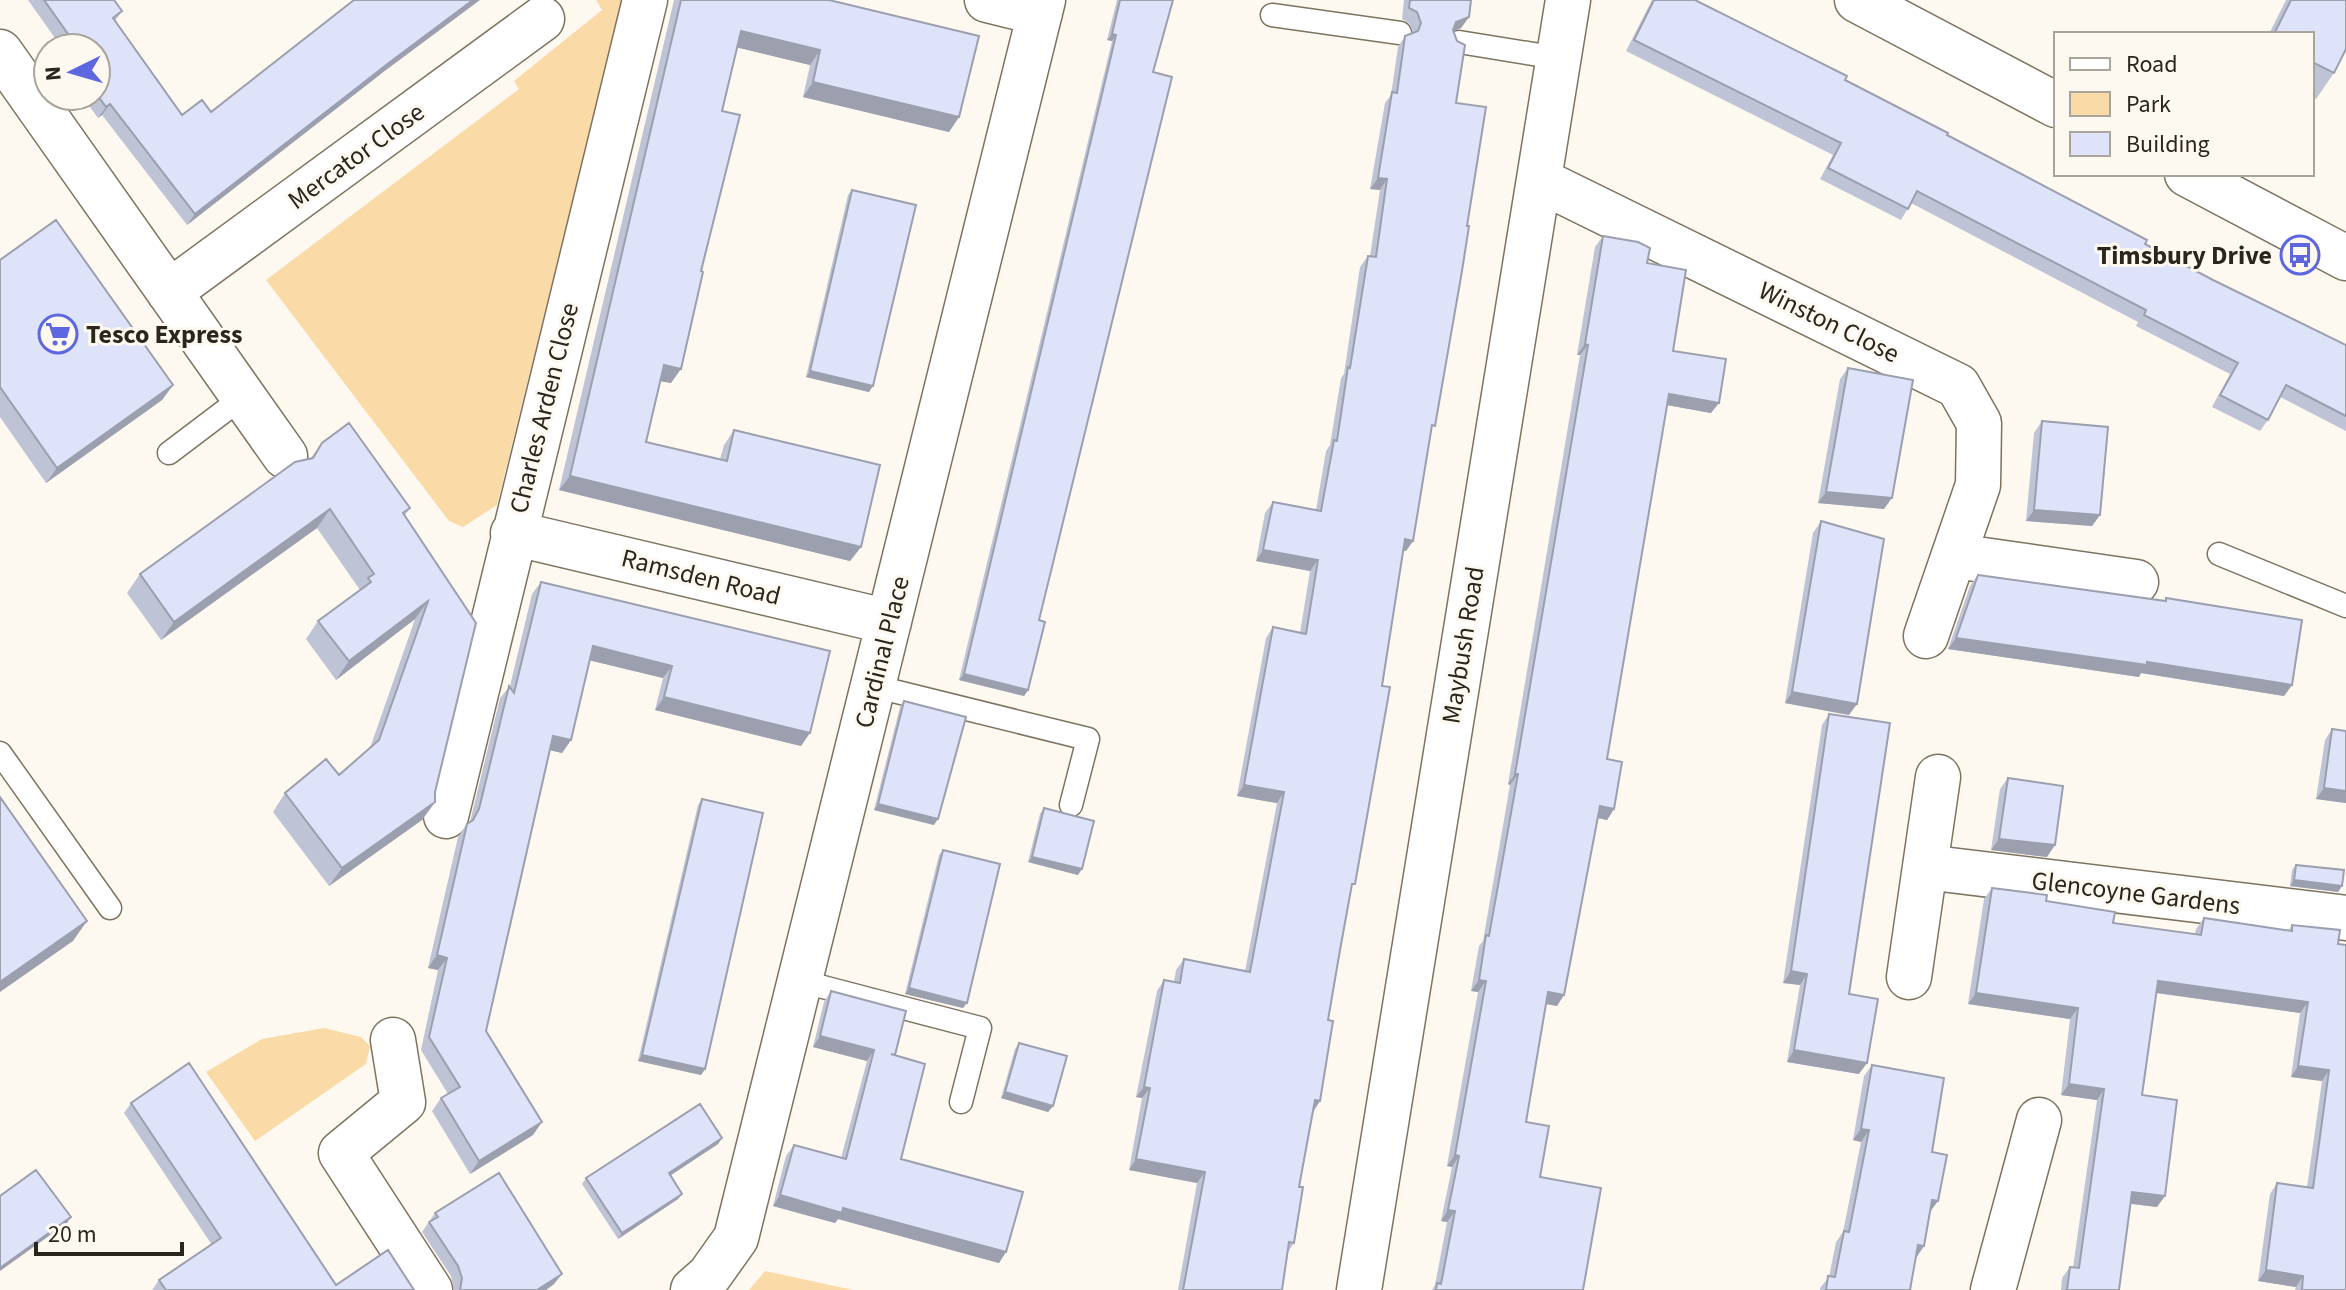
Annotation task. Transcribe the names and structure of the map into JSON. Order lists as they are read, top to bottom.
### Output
{
  "streets": {
    "street": [
      "Mercator Close",
      "Winston Close",
      "Charles Arden Close",
      "Ramsden Road",
      "Maybush Road",
      "Cardinal Place",
      "Glencoyne Gardens"
    ]
  },
  "crossings": [
    ["Winston Close", "Maybush Road"],
    ["Charles Arden Close", "Ramsden Road"],
    ["Ramsden Road", "Cardinal Place"]
  ],
  "places": {
    "bus stop": ["Timsbury Drive"],
    "supermarket": ["Tesco Express"]
  },
  "legend": ["Road", "Park", "Building"],
  "scale_bar": "20 m",
  "north": "left"
}
